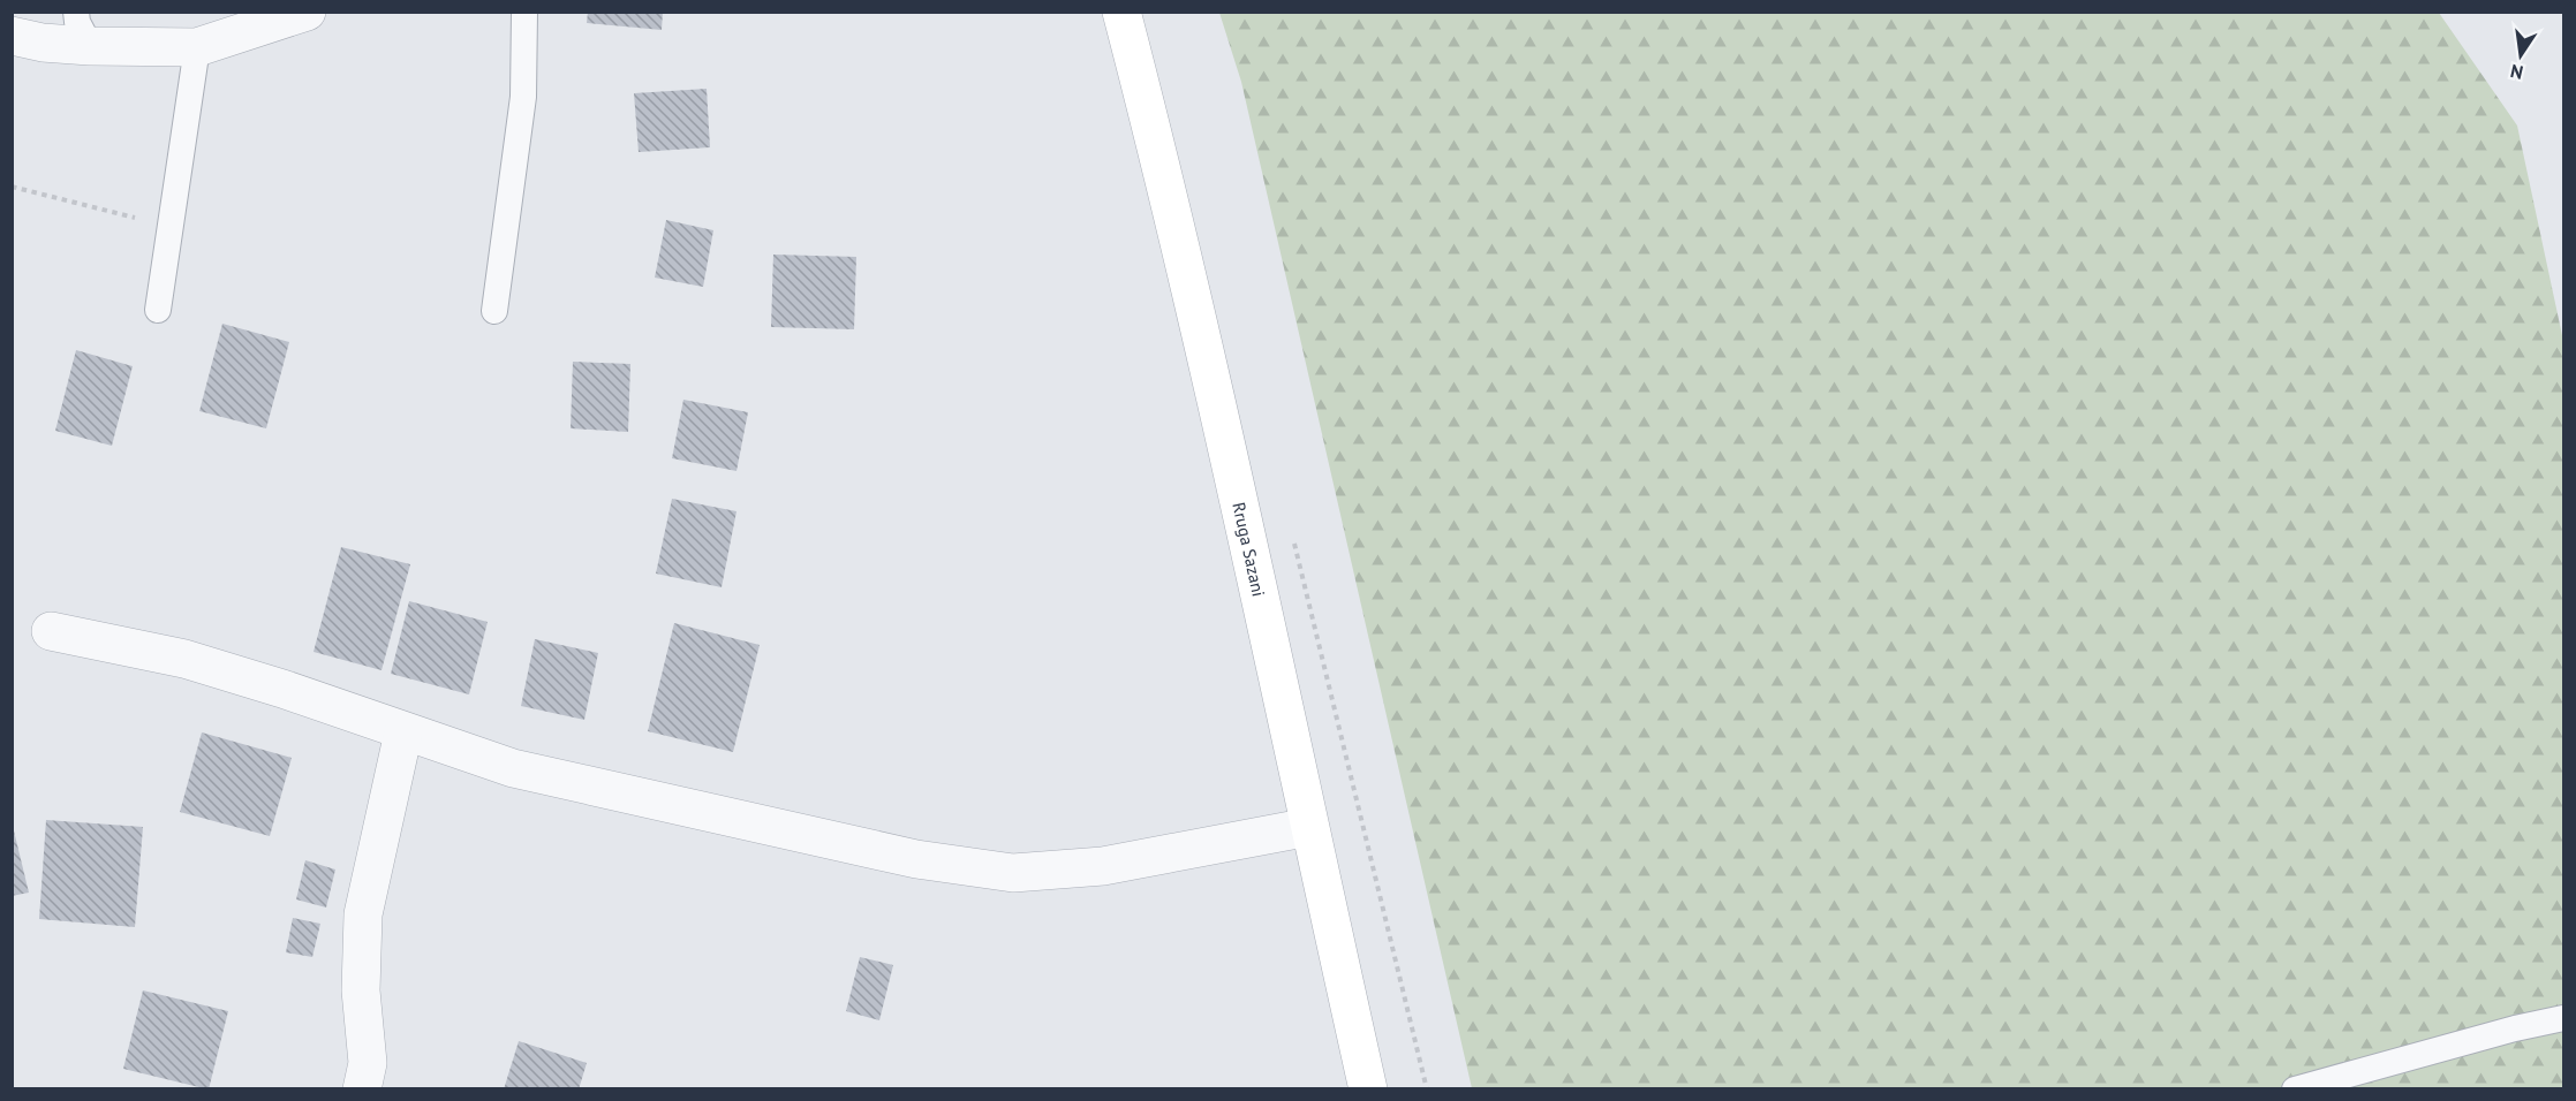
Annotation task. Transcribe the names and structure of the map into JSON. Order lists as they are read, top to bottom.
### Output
{
  "streets": {
    "main road": ["Rruga Sazani"]
  },
  "north": "bottom"
}
